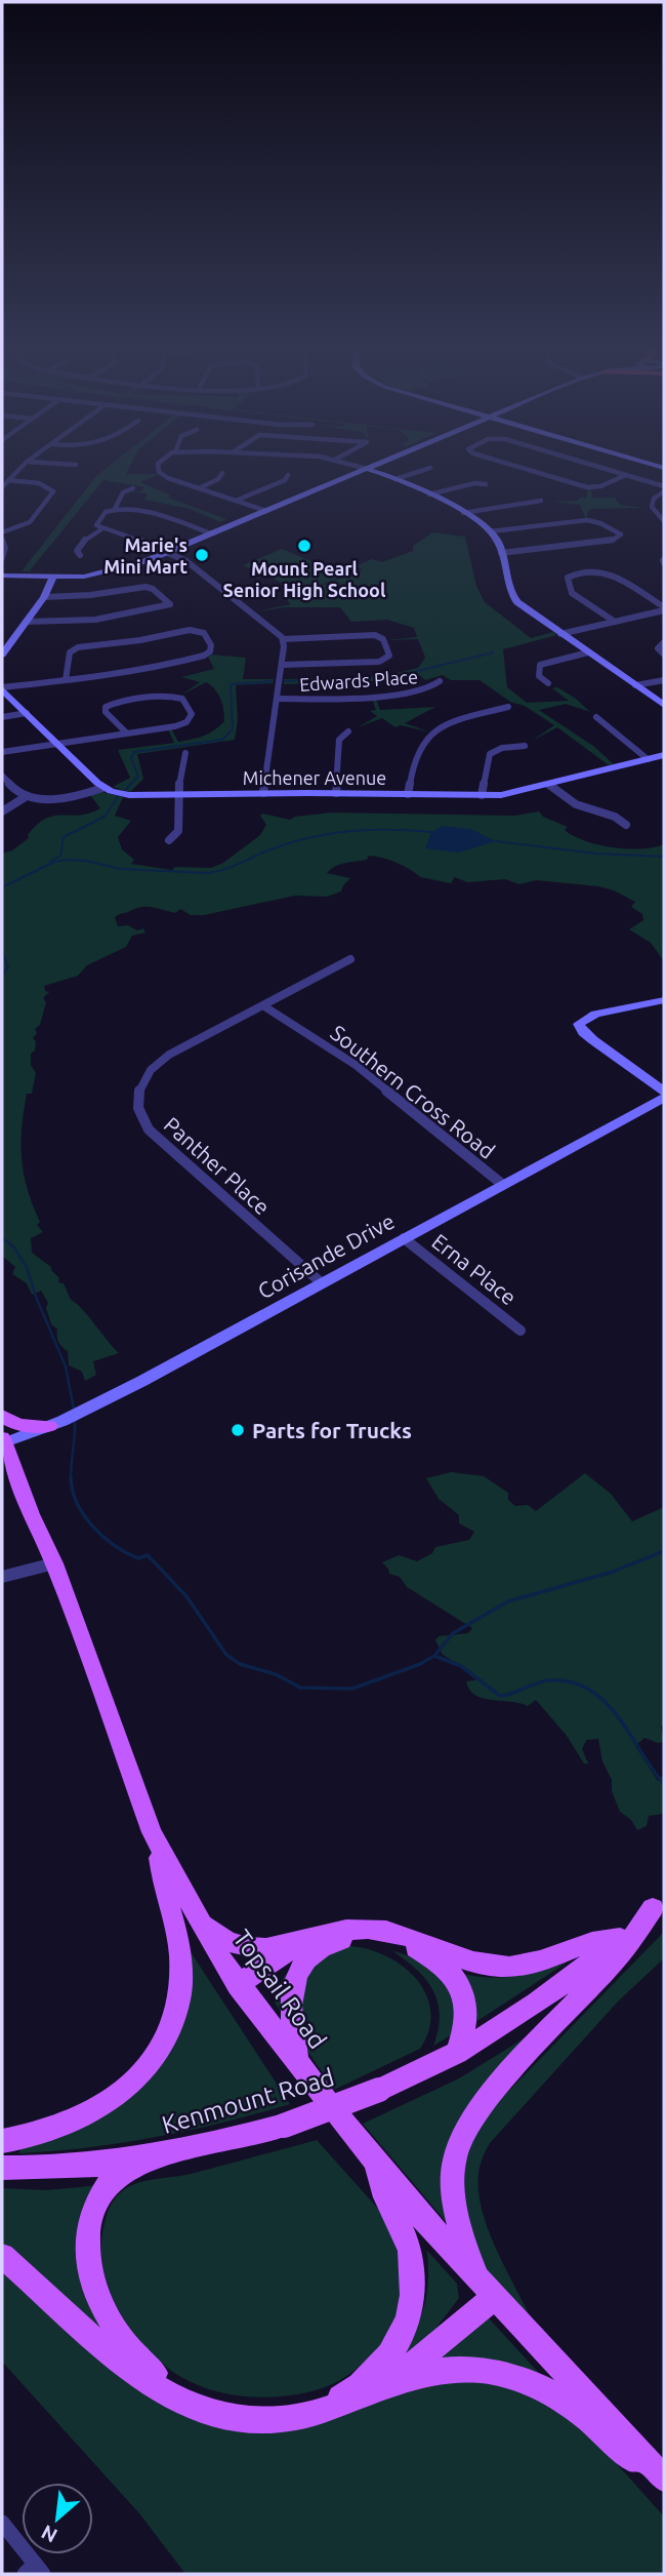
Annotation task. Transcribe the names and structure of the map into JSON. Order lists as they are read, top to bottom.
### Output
{
  "streets": {
    "main road": ["Topsail Road", "Kenmount Road"],
    "street": [
      "Edwards Place",
      "Michener Avenue",
      "Southern Cross Road",
      "Panther Place",
      "Corisande Drive",
      "Erna Place"
    ]
  },
  "crossings": [
    ["Southern Cross Road", "Panther Place"],
    ["Southern Cross Road", "Corisande Drive"],
    ["Panther Place", "Corisande Drive"],
    ["Corisande Drive", "Erna Place"],
    ["Corisande Drive", "Topsail Road"]
  ],
  "places": ["Mount Pearl Senior High School", "Marie's Mini Mart", "Parts for Trucks"],
  "north": "bottom left"
}
